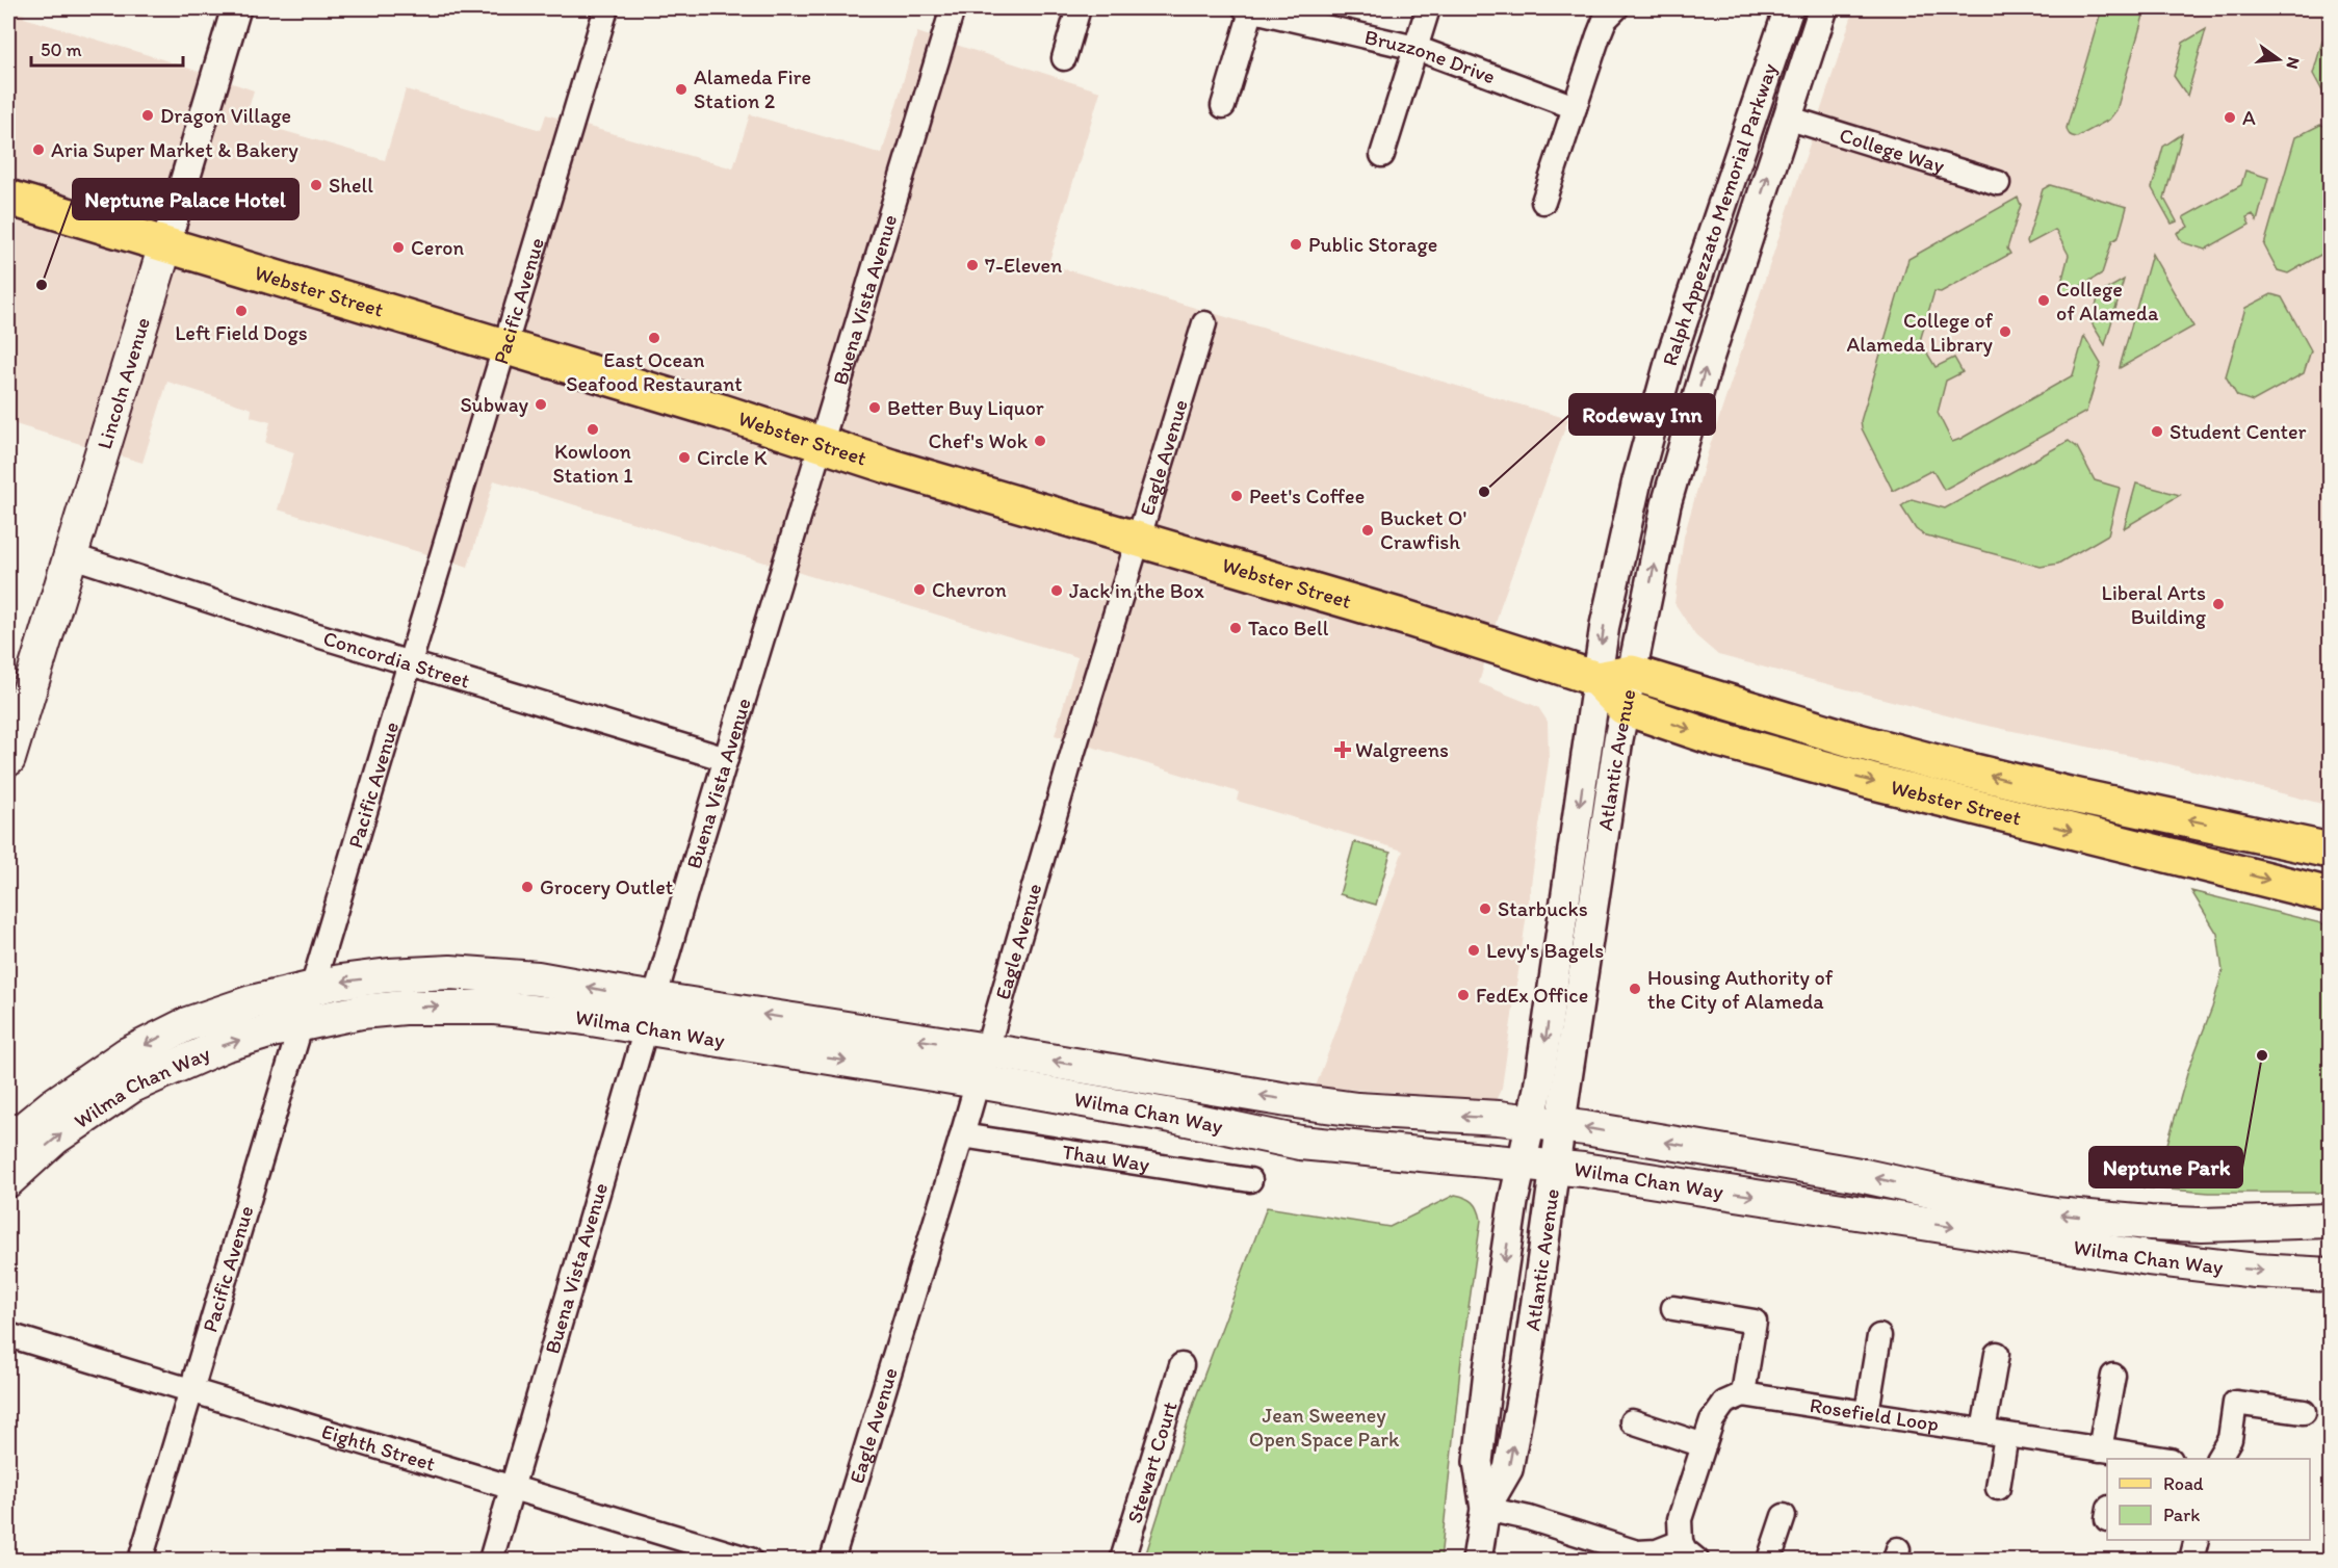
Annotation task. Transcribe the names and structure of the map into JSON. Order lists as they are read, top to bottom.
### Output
{
  "streets": {
    "main road": ["Webster Street", "Lincoln Avenue", "Wilma Chan Way"],
    "street": [
      "Bruzzone Drive",
      "College Way",
      "Ralph Appezzato Memorial Parkway",
      "Buena Vista Avenue",
      "Pacific Avenue",
      "Eagle Avenue",
      "Concordia Street",
      "Atlantic Avenue",
      "Thau Way",
      "Rosefield Loop",
      "Eighth Street",
      "Stewart Court"
    ]
  },
  "crossings": [
    ["College Way", "Ralph Appezzato Memorial Parkway"],
    ["Ralph Appezzato Memorial Parkway", "Webster Street"],
    ["Ralph Appezzato Memorial Parkway", "Atlantic Avenue"],
    ["Webster Street", "Buena Vista Avenue"],
    ["Webster Street", "Pacific Avenue"],
    ["Webster Street", "Lincoln Avenue"],
    ["Webster Street", "Eagle Avenue"],
    ["Webster Street", "Atlantic Avenue"],
    ["Buena Vista Avenue", "Concordia Street"],
    ["Buena Vista Avenue", "Wilma Chan Way"],
    ["Buena Vista Avenue", "Eighth Street"],
    ["Pacific Avenue", "Concordia Street"],
    ["Pacific Avenue", "Wilma Chan Way"],
    ["Pacific Avenue", "Eighth Street"],
    ["Lincoln Avenue", "Concordia Street"],
    ["Eagle Avenue", "Wilma Chan Way"],
    ["Eagle Avenue", "Thau Way"],
    ["Atlantic Avenue", "Wilma Chan Way"]
  ],
  "parks": ["Jean Sweeney Open Space Park"],
  "places": {
    "other": [
      "Alameda Fire Station 2",
      "Dragon Village",
      "A",
      "Aria Super Market & Bakery",
      "Shell",
      "Public Storage",
      "Ceron",
      "7-Eleven",
      "Neptune Palace Hotel",
      "College of Alameda",
      "Left Field Dogs",
      "College of Alameda Library",
      "East Ocean Seafood Restaurant",
      "Subway",
      "Better Buy Liquor",
      "Kowloon Station 1",
      "Student Center",
      "Chef's Wok",
      "Circle K",
      "Rodeway Inn",
      "Peet's Coffee",
      "Bucket O' Crawfish",
      "Chevron",
      "Jack in the Box",
      "Liberal Arts Building",
      "Taco Bell",
      "Grocery Outlet",
      "Starbucks",
      "Levy's Bagels",
      "Housing Authority of the City of Alameda",
      "FedEx Office",
      "Neptune Park"
    ],
    "health": ["Walgreens"]
  },
  "legend": ["Road", "Park"],
  "scale_bar": "50 m",
  "north": "right"
}
